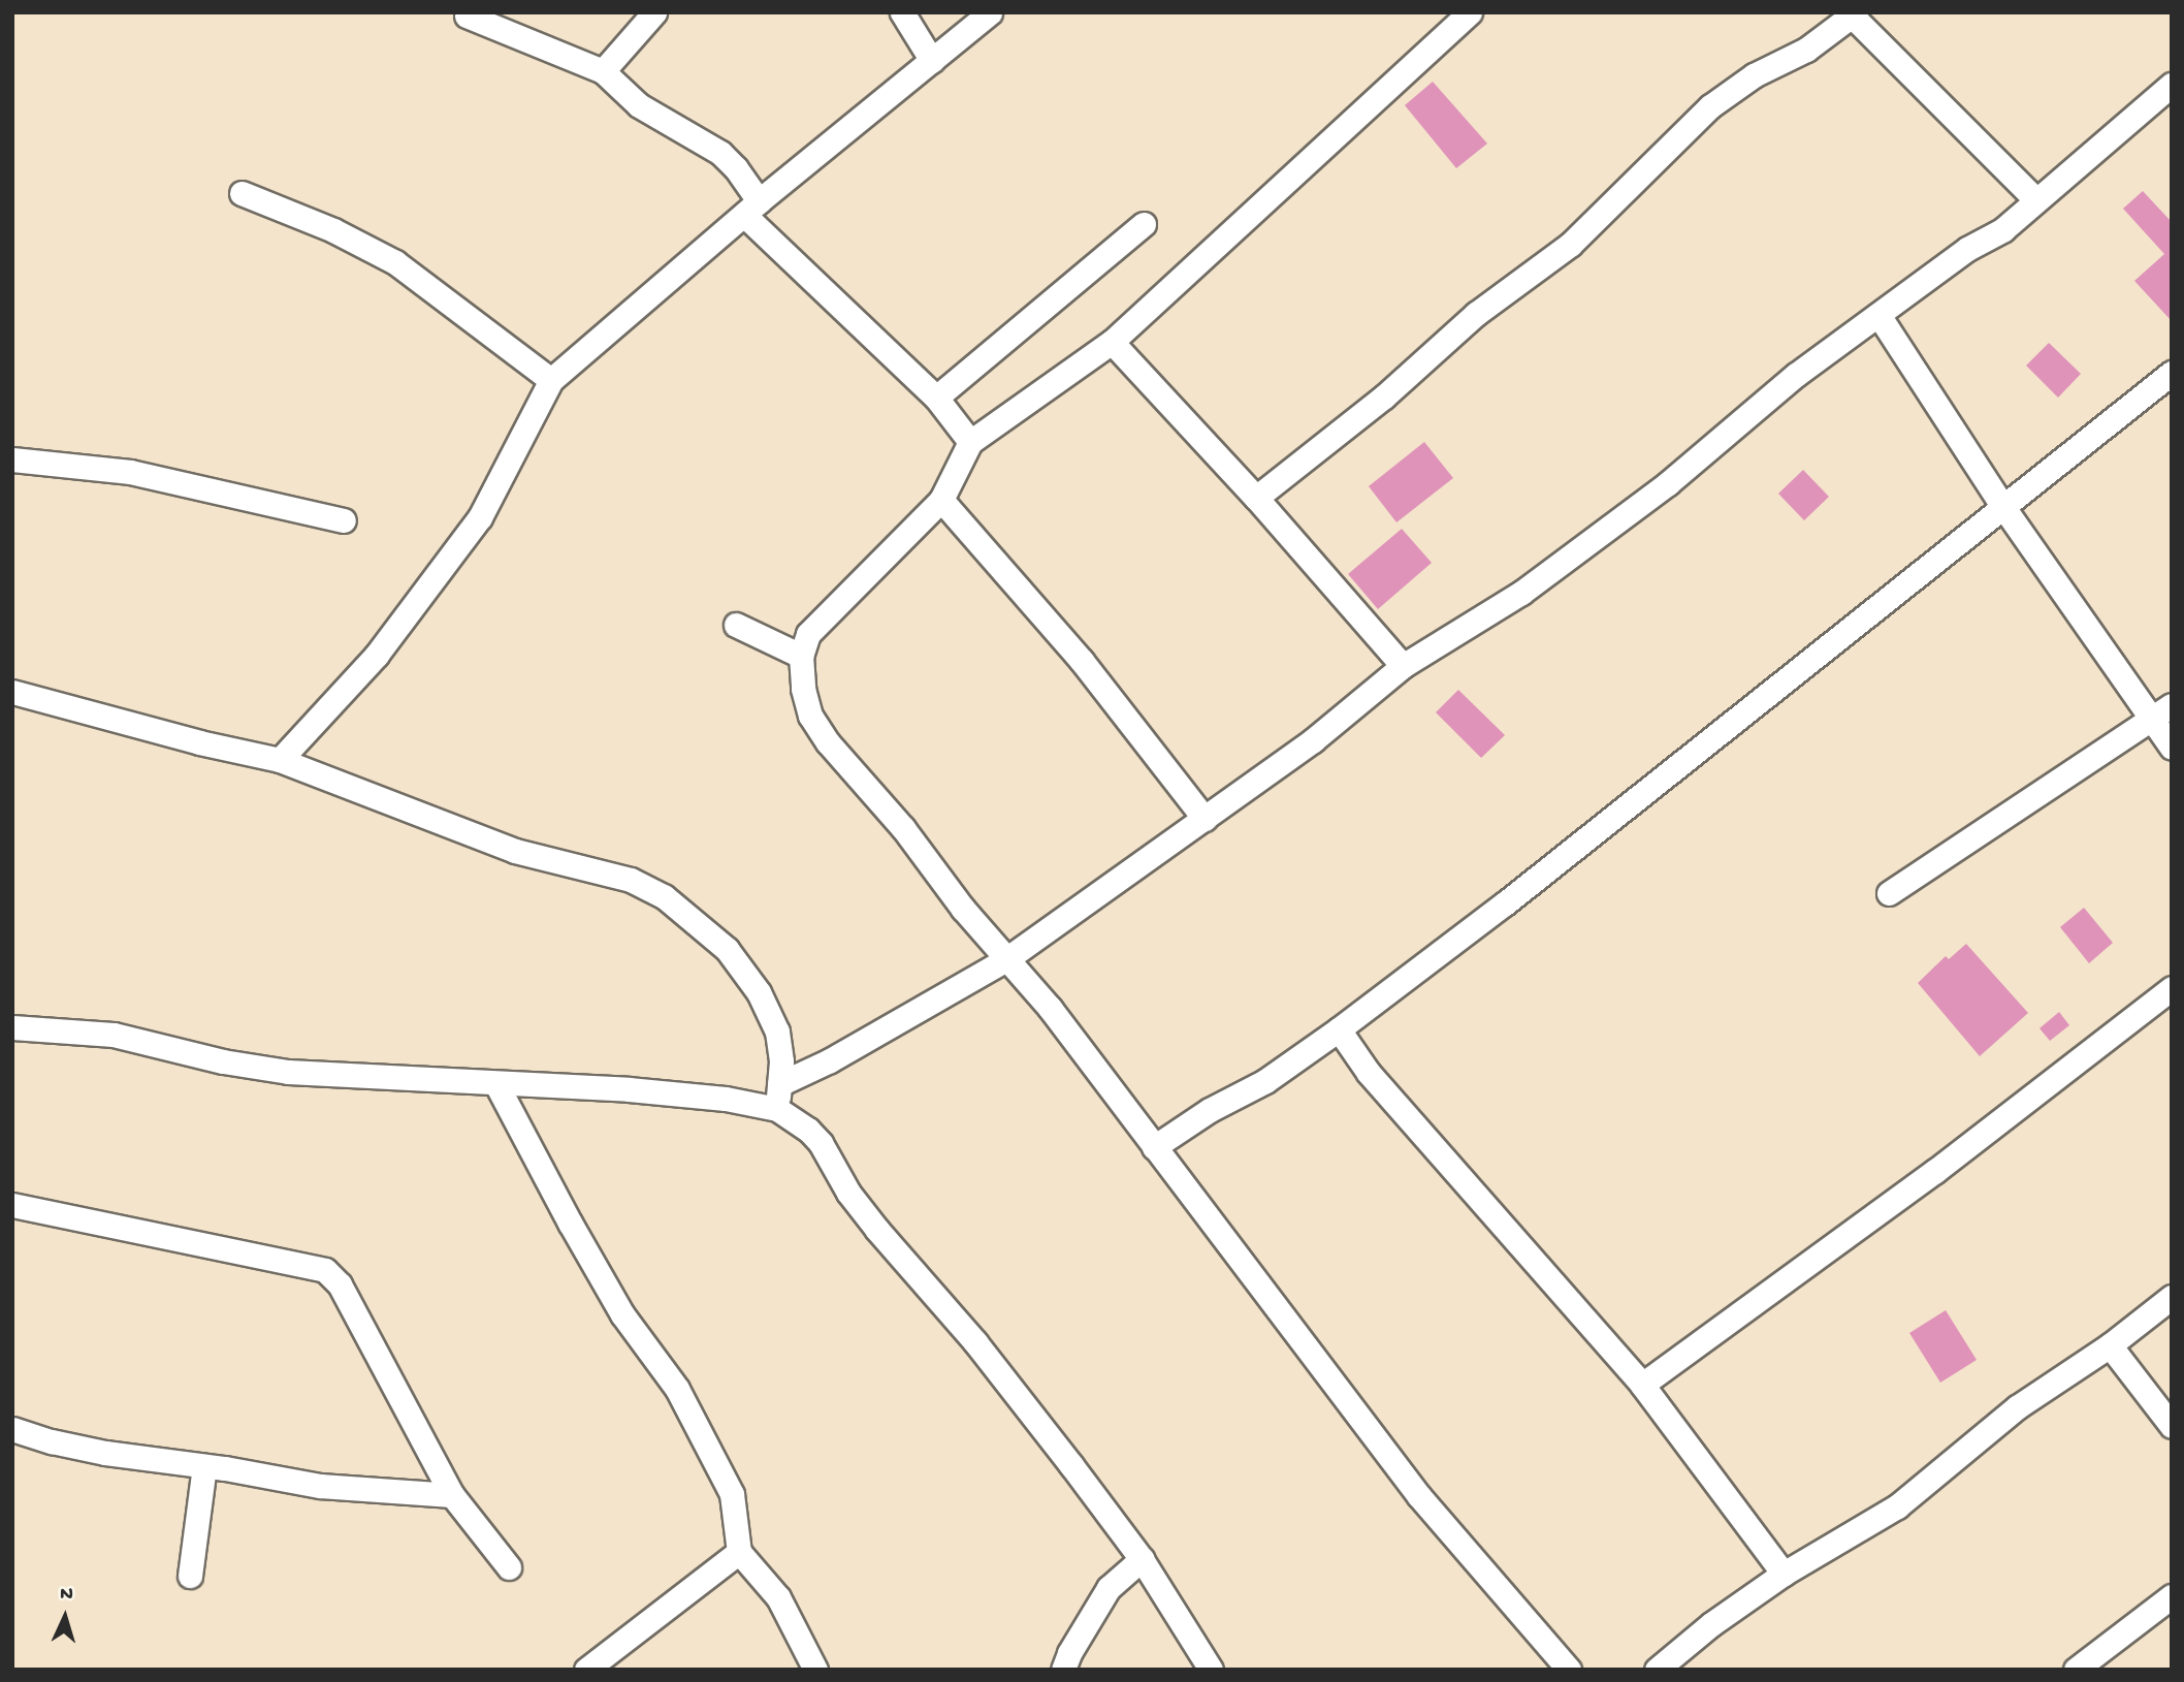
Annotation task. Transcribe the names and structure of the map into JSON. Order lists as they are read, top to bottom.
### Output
{
  "north": "top"
}
